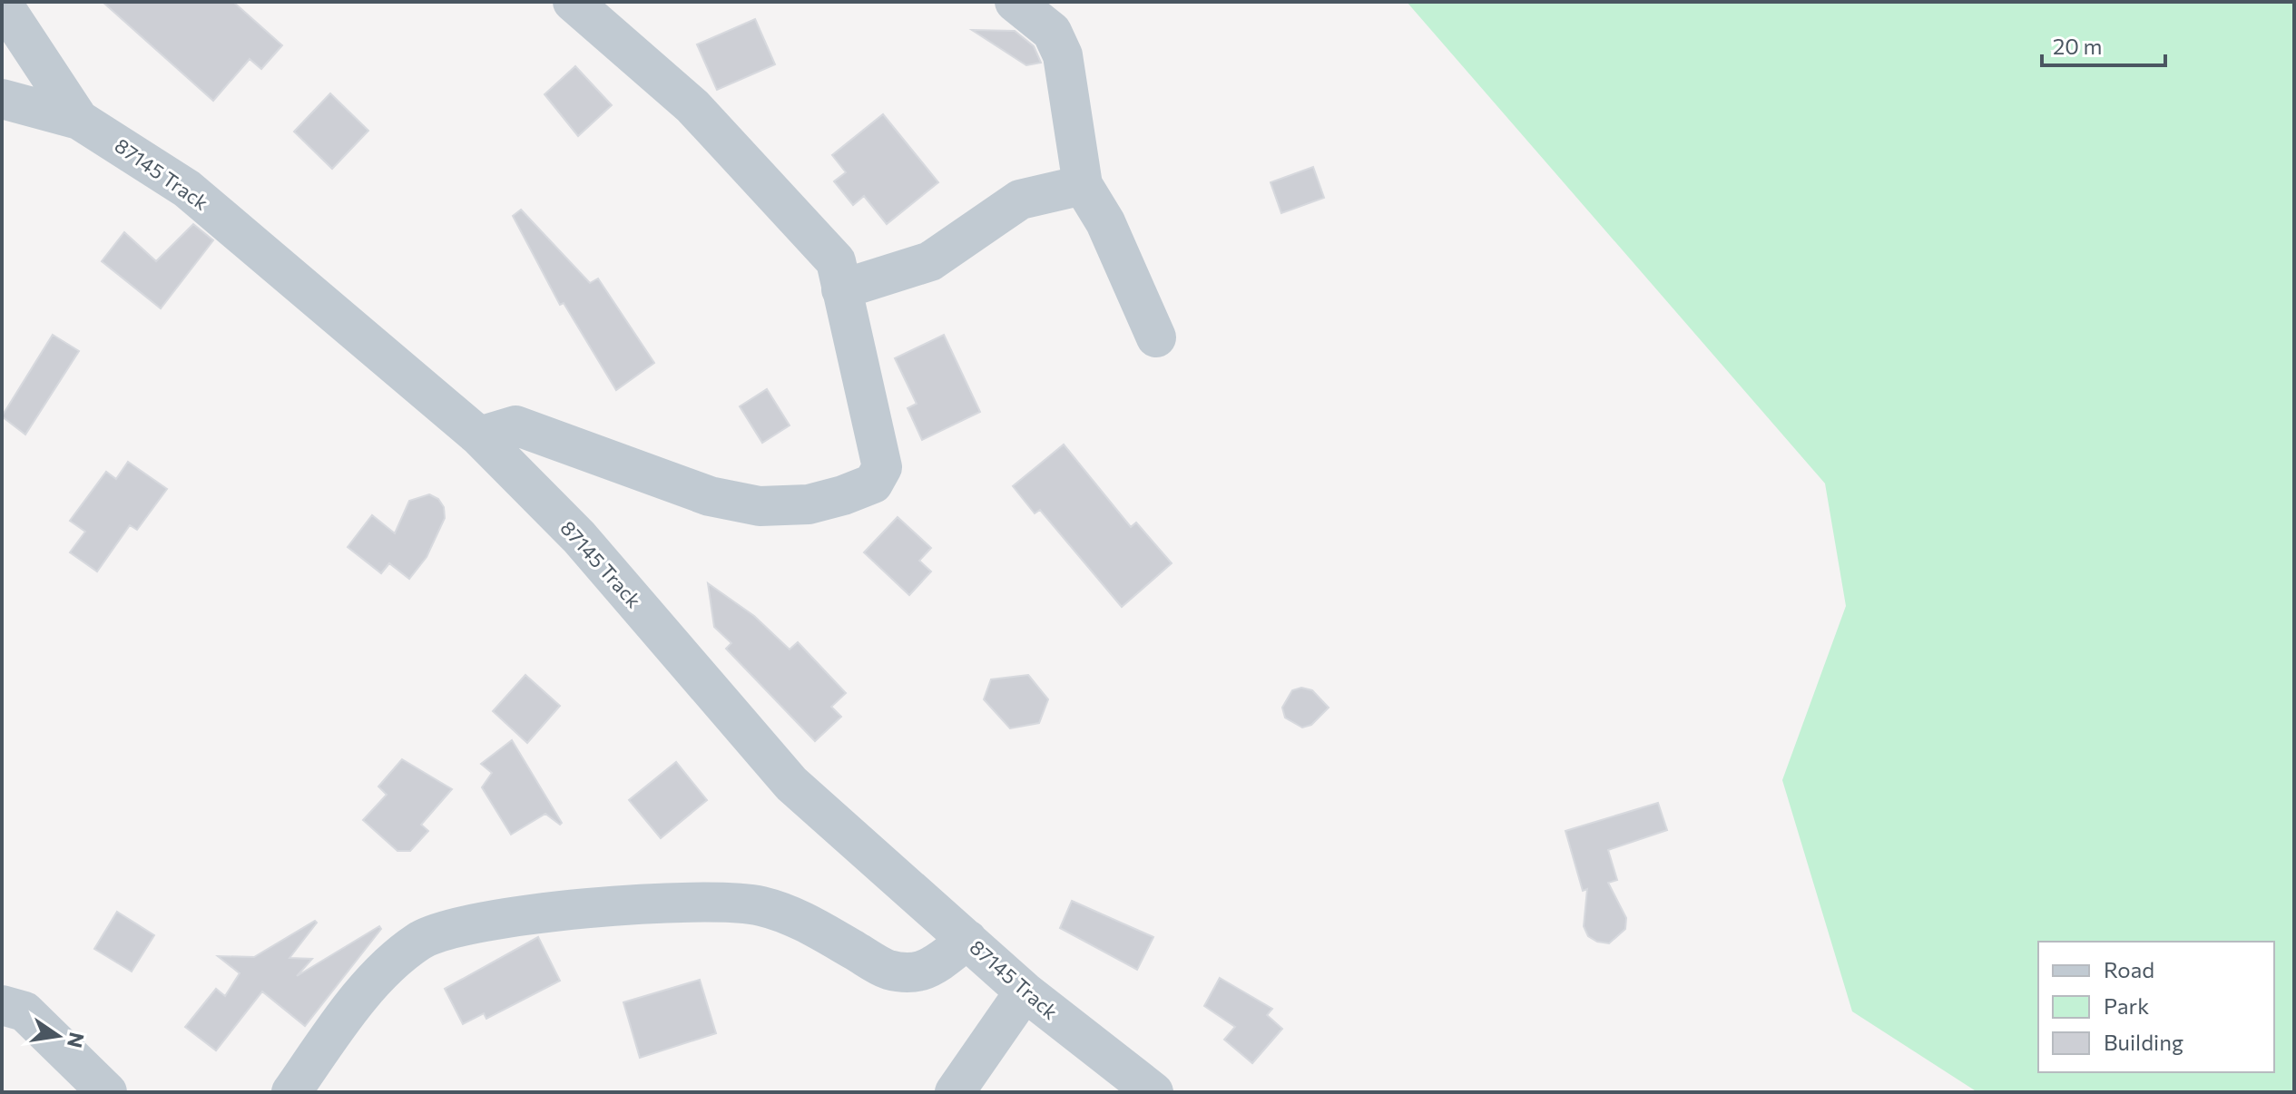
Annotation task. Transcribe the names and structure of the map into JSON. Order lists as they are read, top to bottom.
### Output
{
  "streets": {
    "street": ["87145 Track"]
  },
  "legend": ["Road", "Park", "Building"],
  "scale_bar": "20 m",
  "north": "right"
}
